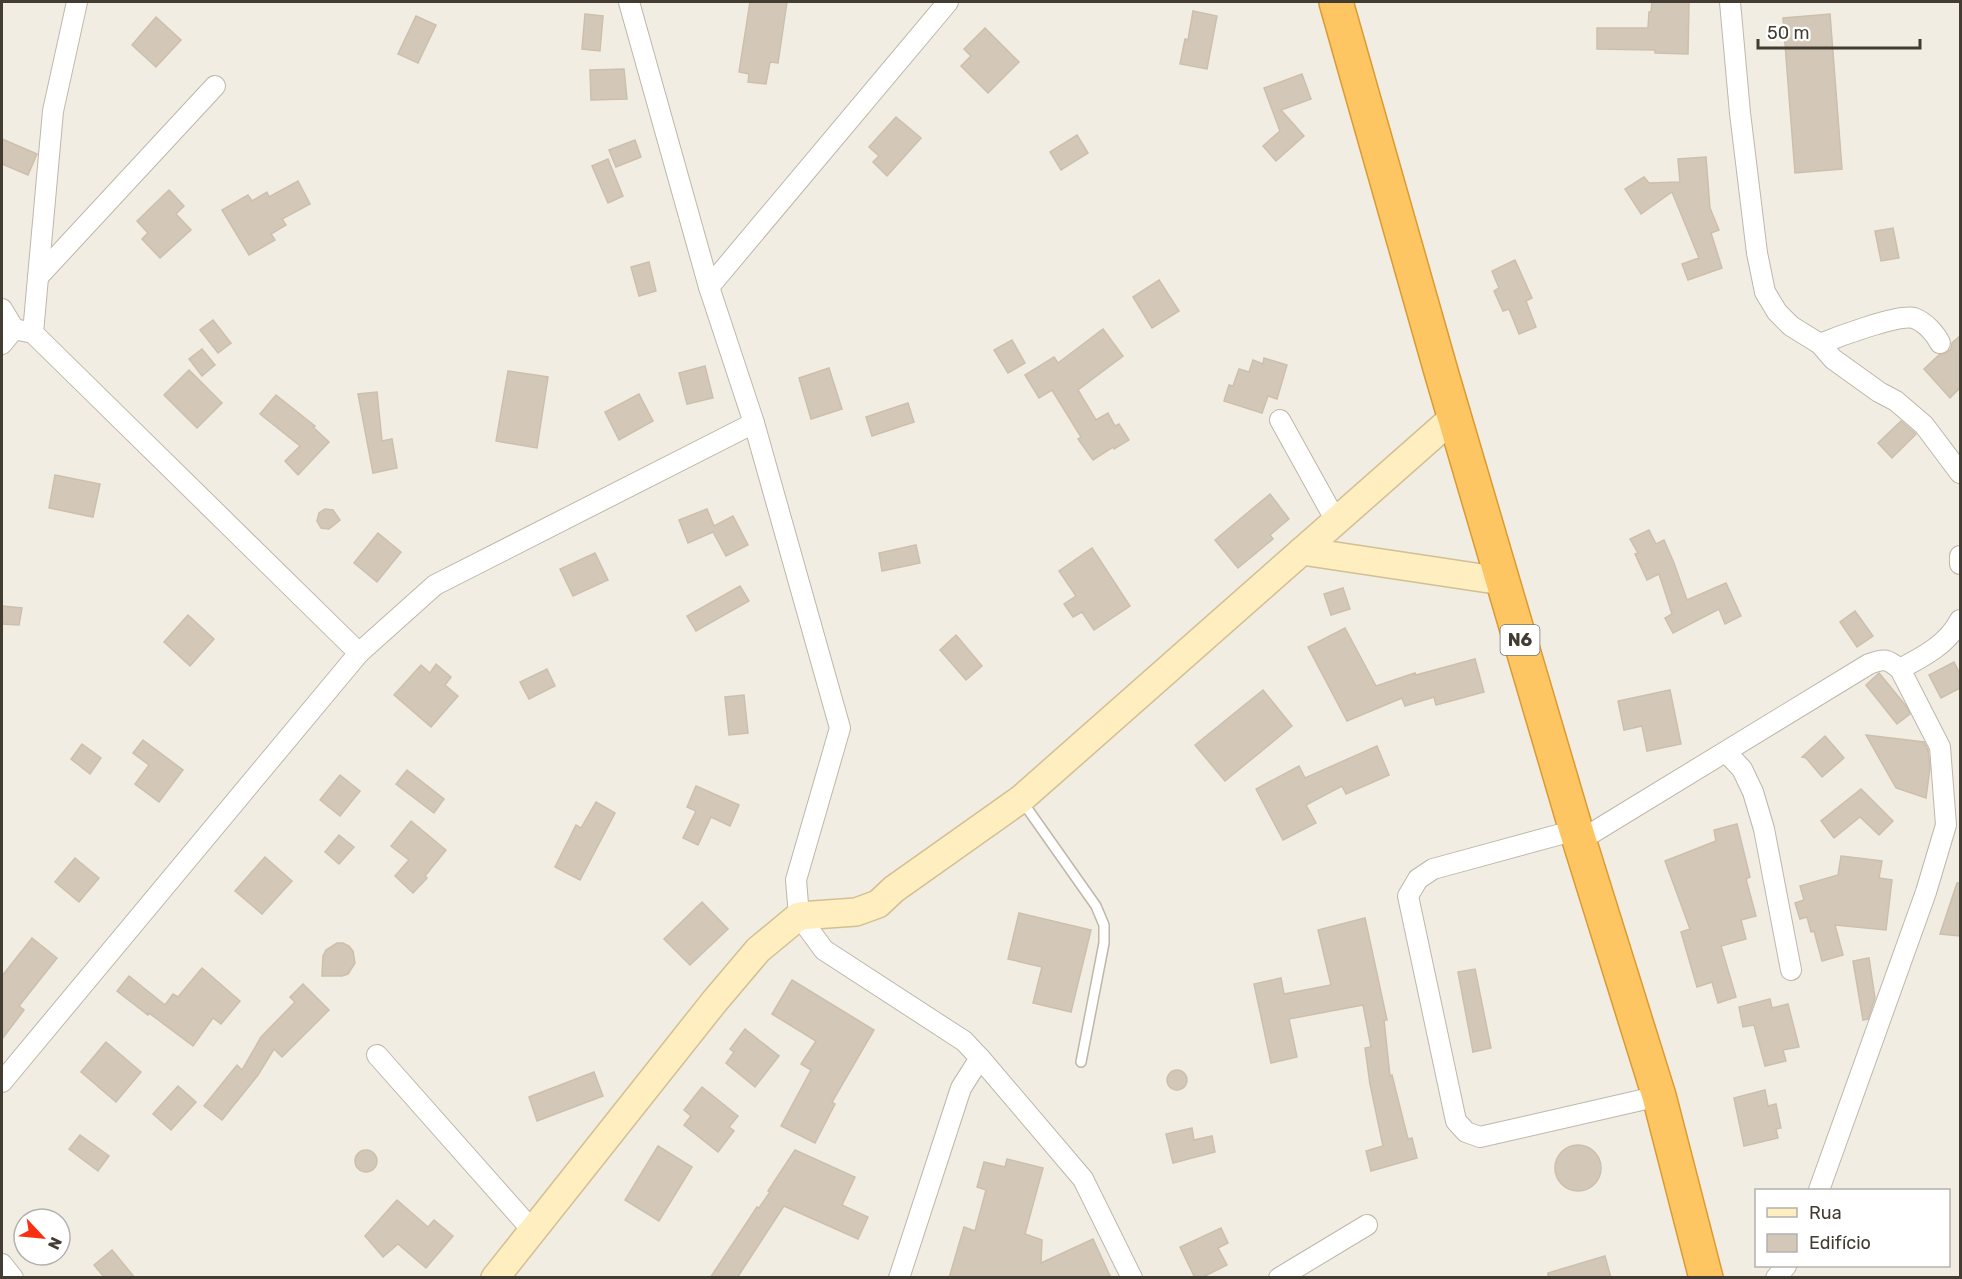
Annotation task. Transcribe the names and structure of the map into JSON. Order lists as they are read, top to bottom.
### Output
{
  "streets": {
    "highway": ["N6"]
  },
  "legend": ["Rua", "Edifício"],
  "scale_bar": "50 m",
  "north": "bottom right"
}
